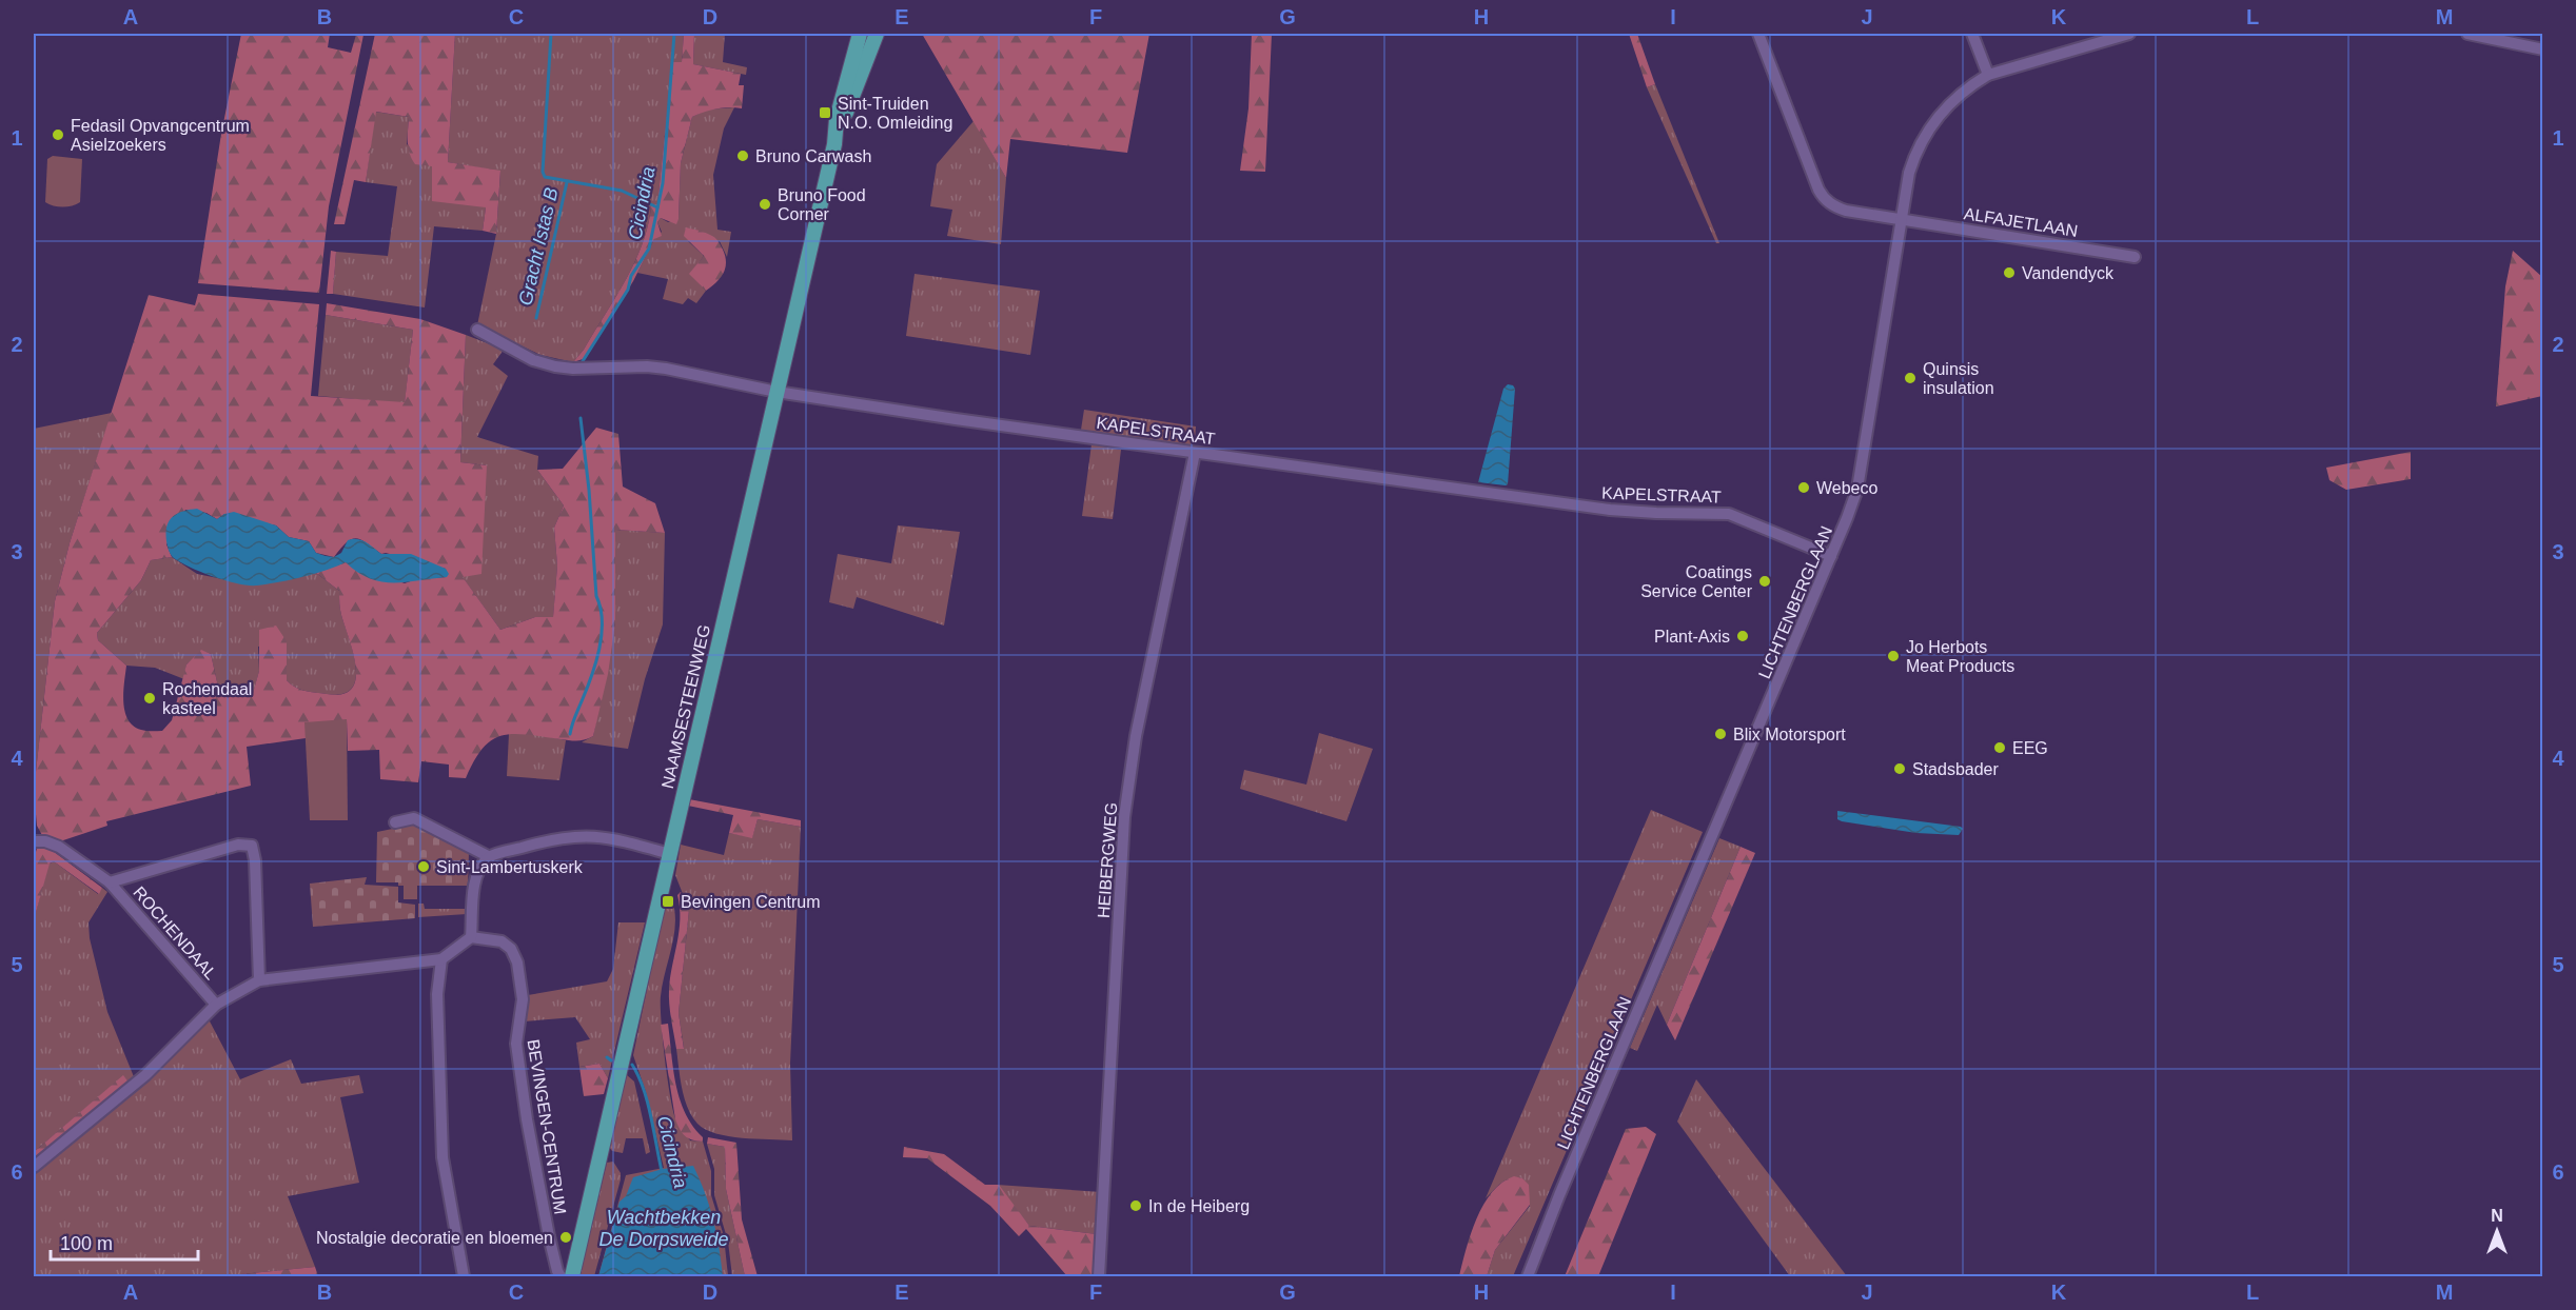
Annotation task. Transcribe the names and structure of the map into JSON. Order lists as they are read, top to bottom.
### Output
{
  "streets": {
    "main road": ["NAAMSESTEENWEG"],
    "street": [
      "ALFAJETLAAN",
      "KAPELSTRAAT",
      "LICHTENBERGLAAN",
      "HEIBERGWEG",
      "ROCHENDAAL",
      "BEVINGEN-CENTRUM"
    ]
  },
  "crossings": [
    ["ALFAJETLAAN", "LICHTENBERGLAAN"],
    ["KAPELSTRAAT", "LICHTENBERGLAAN"],
    ["KAPELSTRAAT", "NAAMSESTEENWEG"],
    ["KAPELSTRAAT", "HEIBERGWEG"]
  ],
  "water": ["Cicindria", "Gracht Istas B", "Wachtbekken De Dorpsweide"],
  "places": {
    "transit": ["Sint-Truiden N.O. Omleiding", "Bevingen Centrum"],
    "other": [
      "Fedasil Opvangcentrum Asielzoekers",
      "Bruno Carwash",
      "Bruno Food Corner",
      "Vandendyck",
      "Quinsis insulation",
      "Webeco",
      "Coatings Service Center",
      "Plant-Axis",
      "Jo Herbots Meat Products",
      "Rochendaal kasteel",
      "Blix Motorsport",
      "EEG",
      "Stadsbader",
      "Sint-Lambertuskerk",
      "In de Heiberg",
      "Nostalgie decoratie en bloemen"
    ]
  },
  "scale_bar": "100 m",
  "north": "top",
  "grid": {
    "columns": [
      "A",
      "B",
      "C",
      "D",
      "E",
      "F",
      "G",
      "H",
      "I",
      "J",
      "K",
      "L",
      "M"
    ],
    "rows": [
      "1",
      "2",
      "3",
      "4",
      "5",
      "6"
    ]
  }
}
